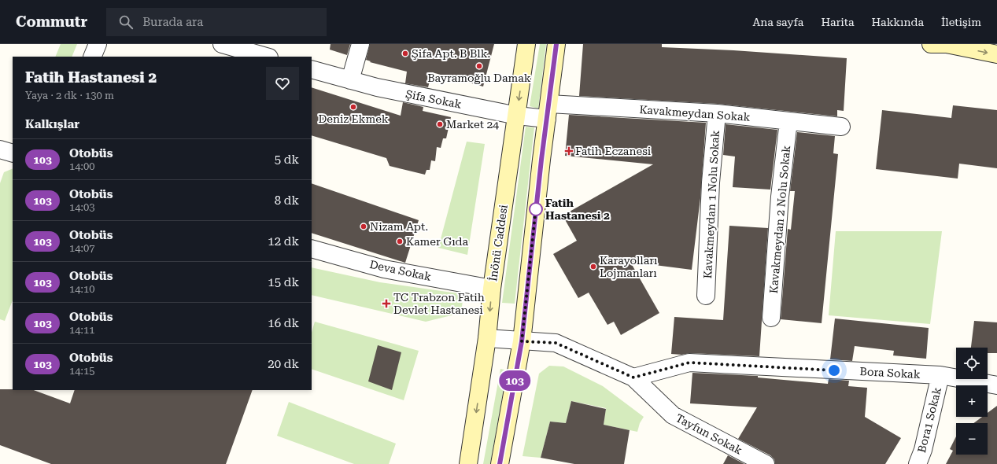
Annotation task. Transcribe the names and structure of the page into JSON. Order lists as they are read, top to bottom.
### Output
{
  "streets": {
    "street": [
      "Şifa Sokak",
      "Kavakmeydan Sokak",
      "Kavakmeydan 1 Nolu Sokak",
      "Kavakmeydan 2 Nolu Sokak",
      "İnönü Caddesi",
      "Deva Sokak",
      "Bora Sokak",
      "Bora1 Sokak",
      "Tayfun Sokak"
    ]
  },
  "crossings": [
    ["Şifa Sokak", "İnönü Caddesi"],
    ["Kavakmeydan Sokak", "Kavakmeydan 1 Nolu Sokak"],
    ["Kavakmeydan Sokak", "Kavakmeydan 2 Nolu Sokak"],
    ["İnönü Caddesi", "Deva Sokak"],
    ["İnönü Caddesi", "Tayfun Sokak"],
    ["Bora Sokak", "Bora1 Sokak"],
    ["Bora Sokak", "Tayfun Sokak"]
  ],
  "places": {
    "other": [
      "Şifa Apt. B Blk.",
      "Bayramoğlu Damak",
      "Deniz Ekmek",
      "Market 24",
      "Fatih Hastanesi 2",
      "Nizam Apt.",
      "Kamer Gıda",
      "Karayolları Lojmanları"
    ],
    "health": ["Fatih Eczanesi", "TC Trabzon Fatih Devlet Hastanesi"]
  },
  "lines": ["bus line 103"],
  "page": {
    "header": "Commutr",
    "search": "Burada ara",
    "nav": [
      "Ana sayfa",
      "Harita",
      "Hakkında",
      "İletişim"
    ],
    "on_map": "103",
    "heading": [
      ["Fatih Hastanesi 2", "Yaya · 2 dk · 130 m"],
      "Kalkışlar"
    ],
    "list": [
      {
        "mark": "103",
        "name": "Otobüs",
        "note": "14:00",
        "value": "5 dk"
      },
      {
        "mark": "103",
        "name": "Otobüs",
        "note": "14:03",
        "value": "8 dk"
      },
      {
        "mark": "103",
        "name": "Otobüs",
        "note": "14:07",
        "value": "12 dk"
      },
      {
        "mark": "103",
        "name": "Otobüs",
        "note": "14:10",
        "value": "15 dk"
      },
      {
        "mark": "103",
        "name": "Otobüs",
        "note": "14:11",
        "value": "16 dk"
      },
      {
        "mark": "103",
        "name": "Otobüs",
        "note": "14:15",
        "value": "20 dk"
      }
    ],
    "map_buttons": ["+", "−"]
  }
}
